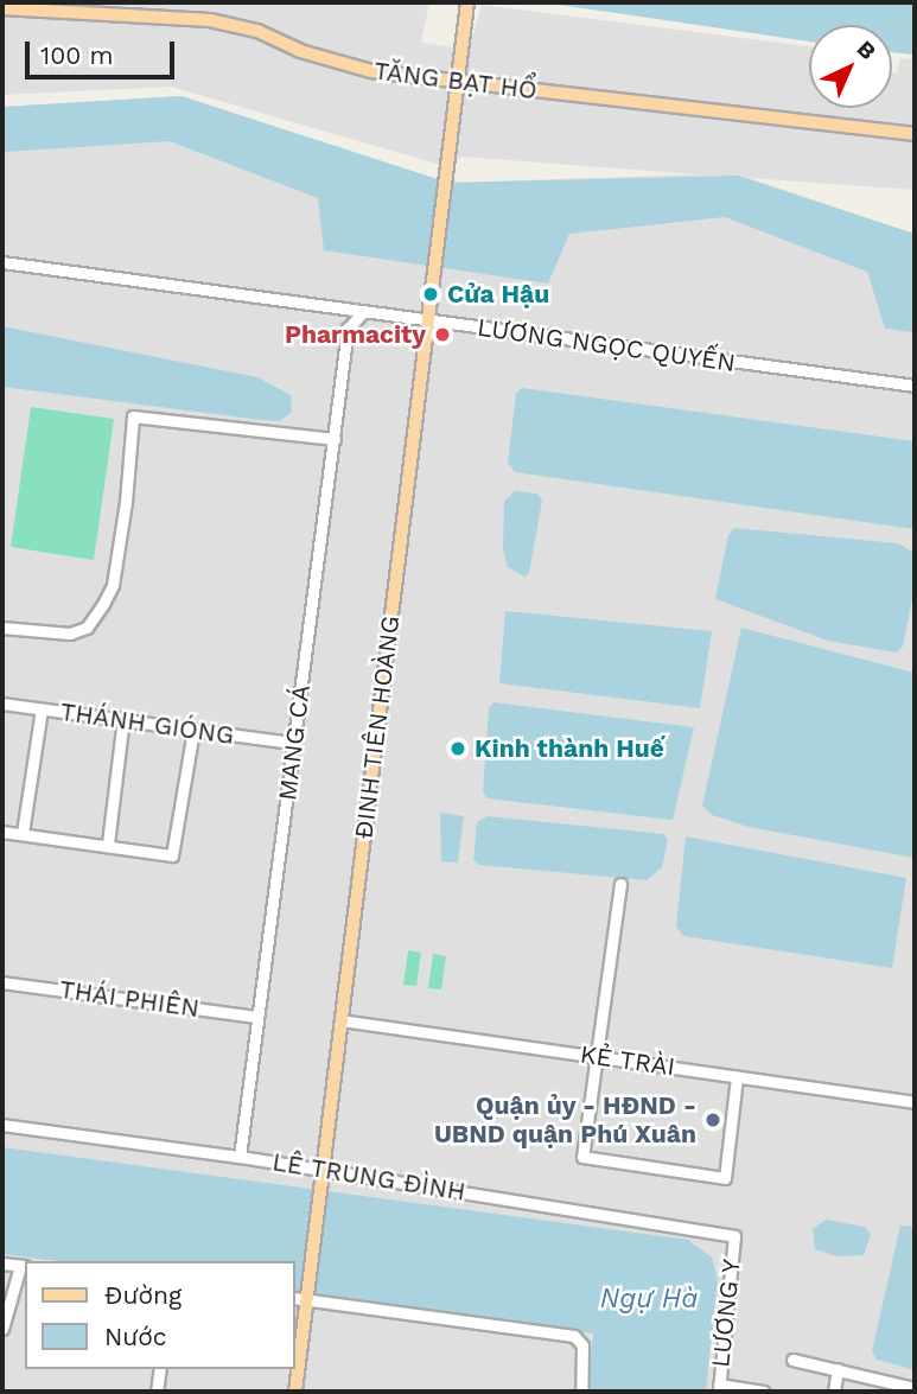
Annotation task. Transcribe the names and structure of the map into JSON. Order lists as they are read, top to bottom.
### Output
{
  "streets": {
    "main road": ["TĂNG BẠT HỔ", "ĐINH TIÊN HOÀNG"],
    "street": [
      "LƯƠNG NGỌC QUYẾN",
      "THÁNH GIÓNG",
      "MANG CÁ",
      "THÁI PHIÊN",
      "KẺ TRÀI",
      "LÊ TRUNG ĐÌNH",
      "LƯƠNG Y"
    ]
  },
  "crossings": [
    ["TĂNG BẠT HỔ", "ĐINH TIÊN HOÀNG"],
    ["LƯƠNG NGỌC QUYẾN", "ĐINH TIÊN HOÀNG"],
    ["THÁNH GIÓNG", "MANG CÁ"],
    ["ĐINH TIÊN HOÀNG", "KẺ TRÀI"],
    ["ĐINH TIÊN HOÀNG", "LÊ TRUNG ĐÌNH"],
    ["MANG CÁ", "THÁI PHIÊN"],
    ["MANG CÁ", "LÊ TRUNG ĐÌNH"],
    ["LÊ TRUNG ĐÌNH", "LƯƠNG Y"]
  ],
  "water": ["Ngự Hà"],
  "places": [
    "Cửa Hậu",
    "Pharmacity",
    "Kinh thành Huế",
    "Quận ủy - HĐND - UBND quận Phú Xuân"
  ],
  "legend": ["Đường", "Nước"],
  "scale_bar": "100 m",
  "north": "top right"
}
